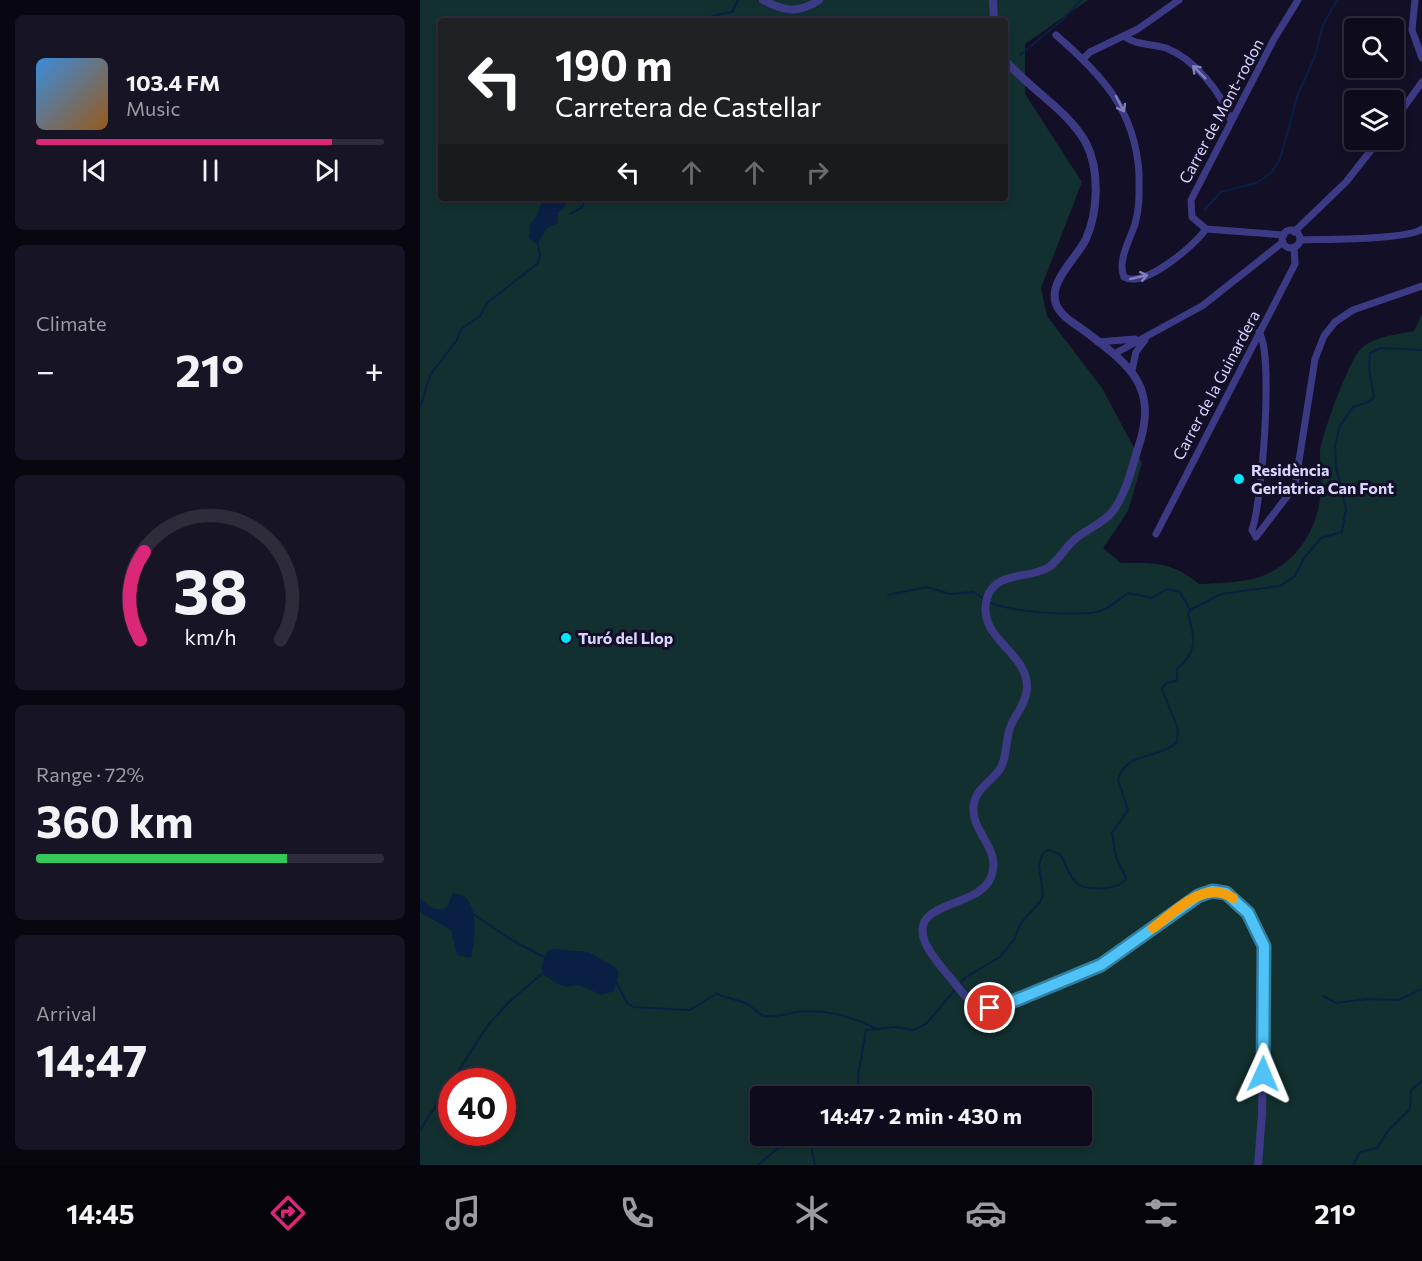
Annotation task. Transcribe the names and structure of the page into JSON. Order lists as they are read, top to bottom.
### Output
{
  "streets": {
    "street": ["Carrer de Mont-rodon", "Carrer de la Guinardera"]
  },
  "places": ["Residència Geriatrica Can Font", "Turó del Llop"],
  "page": {
    "turn": ["190 m", "Carretera de Castellar"],
    "song": ["103.4 FM", "Music"],
    "tile": [
      "Climate",
      ["Range · 72%", "360 km"],
      ["Arrival", "14:47"]
    ],
    "heat": ["−", "21°", "+"],
    "limit": "40",
    "trip": "14:47 · 2 min · 430 m",
    "tabs": ["14:45", "21°"],
    "gauge": ["38", "km/h"]
  }
}
